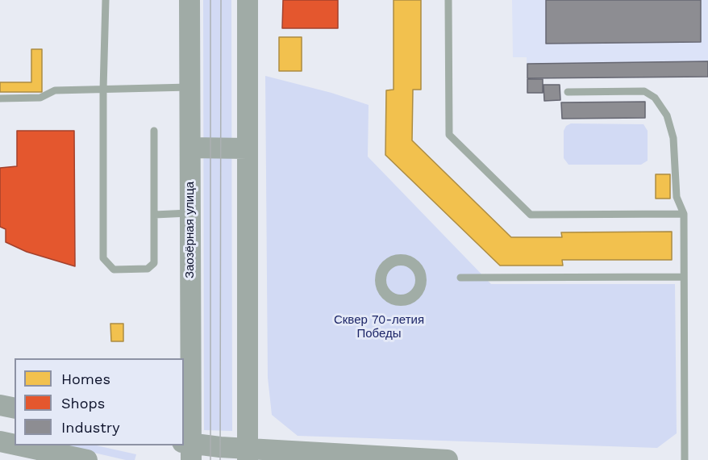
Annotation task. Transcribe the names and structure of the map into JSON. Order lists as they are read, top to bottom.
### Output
{
  "streets": {
    "main road": ["Заозёрная улица"]
  },
  "parks": ["Сквер 70-летия Победы"],
  "legend": ["Homes", "Shops", "Industry"]
}
